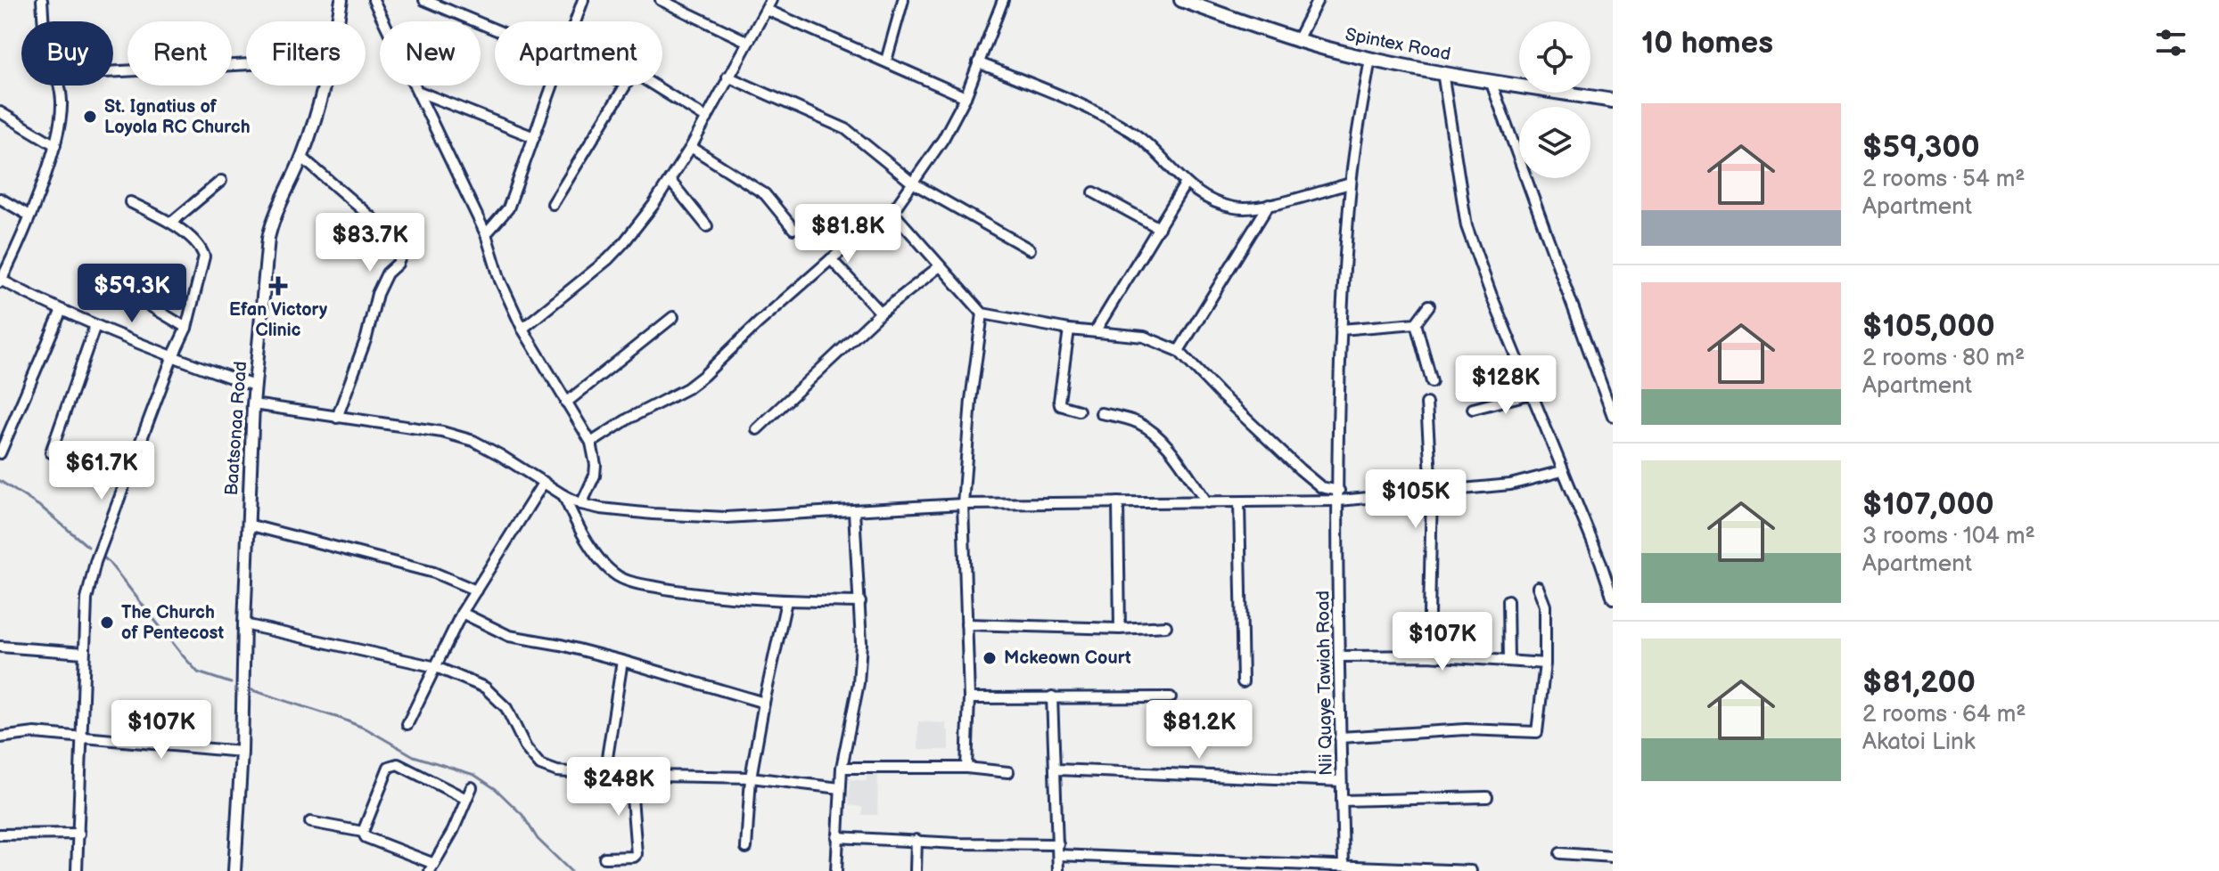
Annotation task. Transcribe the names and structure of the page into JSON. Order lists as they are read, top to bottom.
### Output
{
  "streets": {
    "main road": ["Spintex Road"],
    "street": ["Baatsonaa Road", "Nii Quaye Tawiah Road"]
  },
  "crossings": [
    ["Spintex Road", "Nii Quaye Tawiah Road"]
  ],
  "places": {
    "other": ["St. Ignatius of Loyola RC Church", "The Church of Pentecost", "Mckeown Court"],
    "health": ["Efan Victory Clinic"]
  },
  "page": {
    "heading": "10 homes",
    "chip": [
      "Buy",
      "Rent",
      "Filters",
      "New",
      "Apartment"
    ],
    "list": [
      {
        "name": "$59,300",
        "note": "2 rooms · 54 m² · Apartment"
      },
      {
        "name": "$105,000",
        "note": "2 rooms · 80 m² · Apartment"
      },
      {
        "name": "$107,000",
        "note": "3 rooms · 104 m² · Apartment"
      },
      {
        "name": "$81,200",
        "note": "2 rooms · 64 m² · Akatoi Link"
      }
    ],
    "price": [
      "$81.8K",
      "$83.7K",
      "$59.3K",
      "$128K",
      "$61.7K",
      "$105K",
      "$107K",
      "$107K",
      "$81.2K",
      "$248K"
    ]
  }
}
